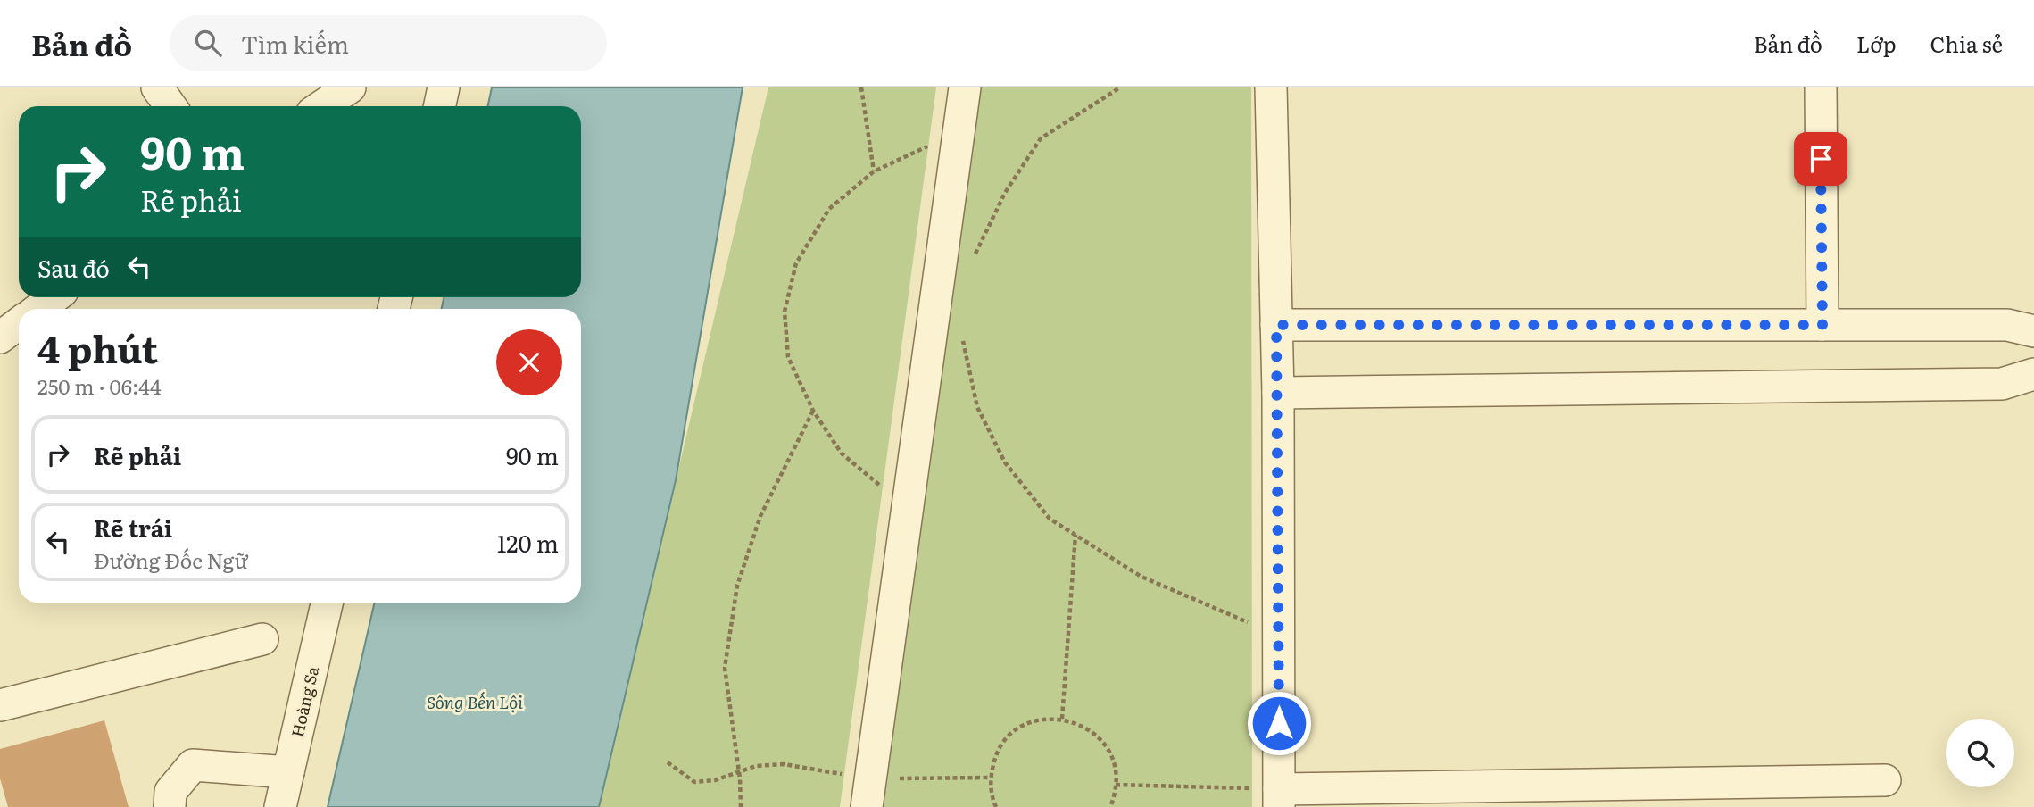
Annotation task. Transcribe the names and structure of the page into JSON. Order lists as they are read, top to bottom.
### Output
{
  "streets": {
    "street": ["Hoàng Sa"]
  },
  "water": ["Sông Bến Lội"],
  "page": {
    "header": "Bản đồ",
    "search": "Tìm kiếm",
    "nav": ["Bản đồ", "Lớp", "Chia sẻ"],
    "turn": ["90 m", "Rẽ phải"],
    "then": "Sau đó",
    "heading": ["4 phút", "250 m · 06:44"],
    "list": [
      {
        "name": "Rẽ phải",
        "value": "90 m"
      },
      {
        "name": "Rẽ trái",
        "note": "Đường Đốc Ngữ",
        "value": "120 m"
      }
    ]
  }
}
